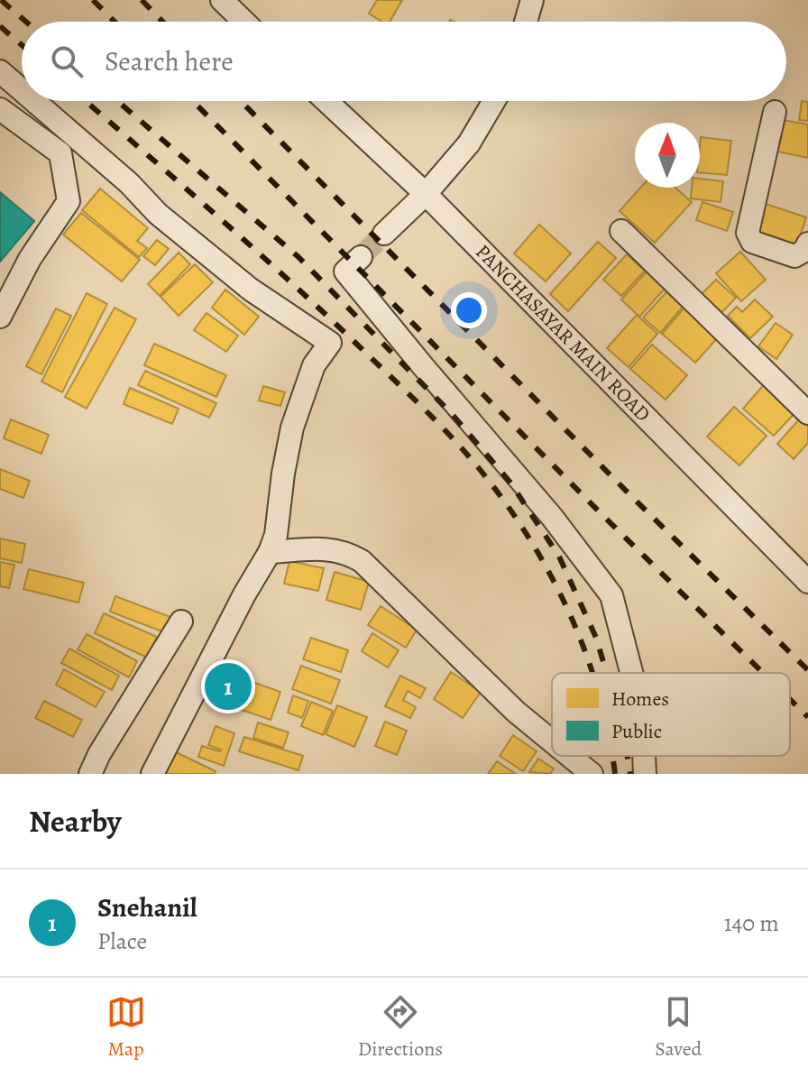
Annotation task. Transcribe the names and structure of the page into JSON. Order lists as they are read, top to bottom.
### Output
{
  "streets": {
    "street": ["PANCHASAYAR MAIN ROAD"]
  },
  "legend": ["Homes", "Public"],
  "north": "top",
  "page": {
    "search": "Search here",
    "pins": "1",
    "heading": "Nearby",
    "list": [
      {
        "mark": "1",
        "name": "Snehanil",
        "note": "Place",
        "value": "140 m"
      }
    ],
    "nav": ["Map", "Directions", "Saved"]
  }
}
